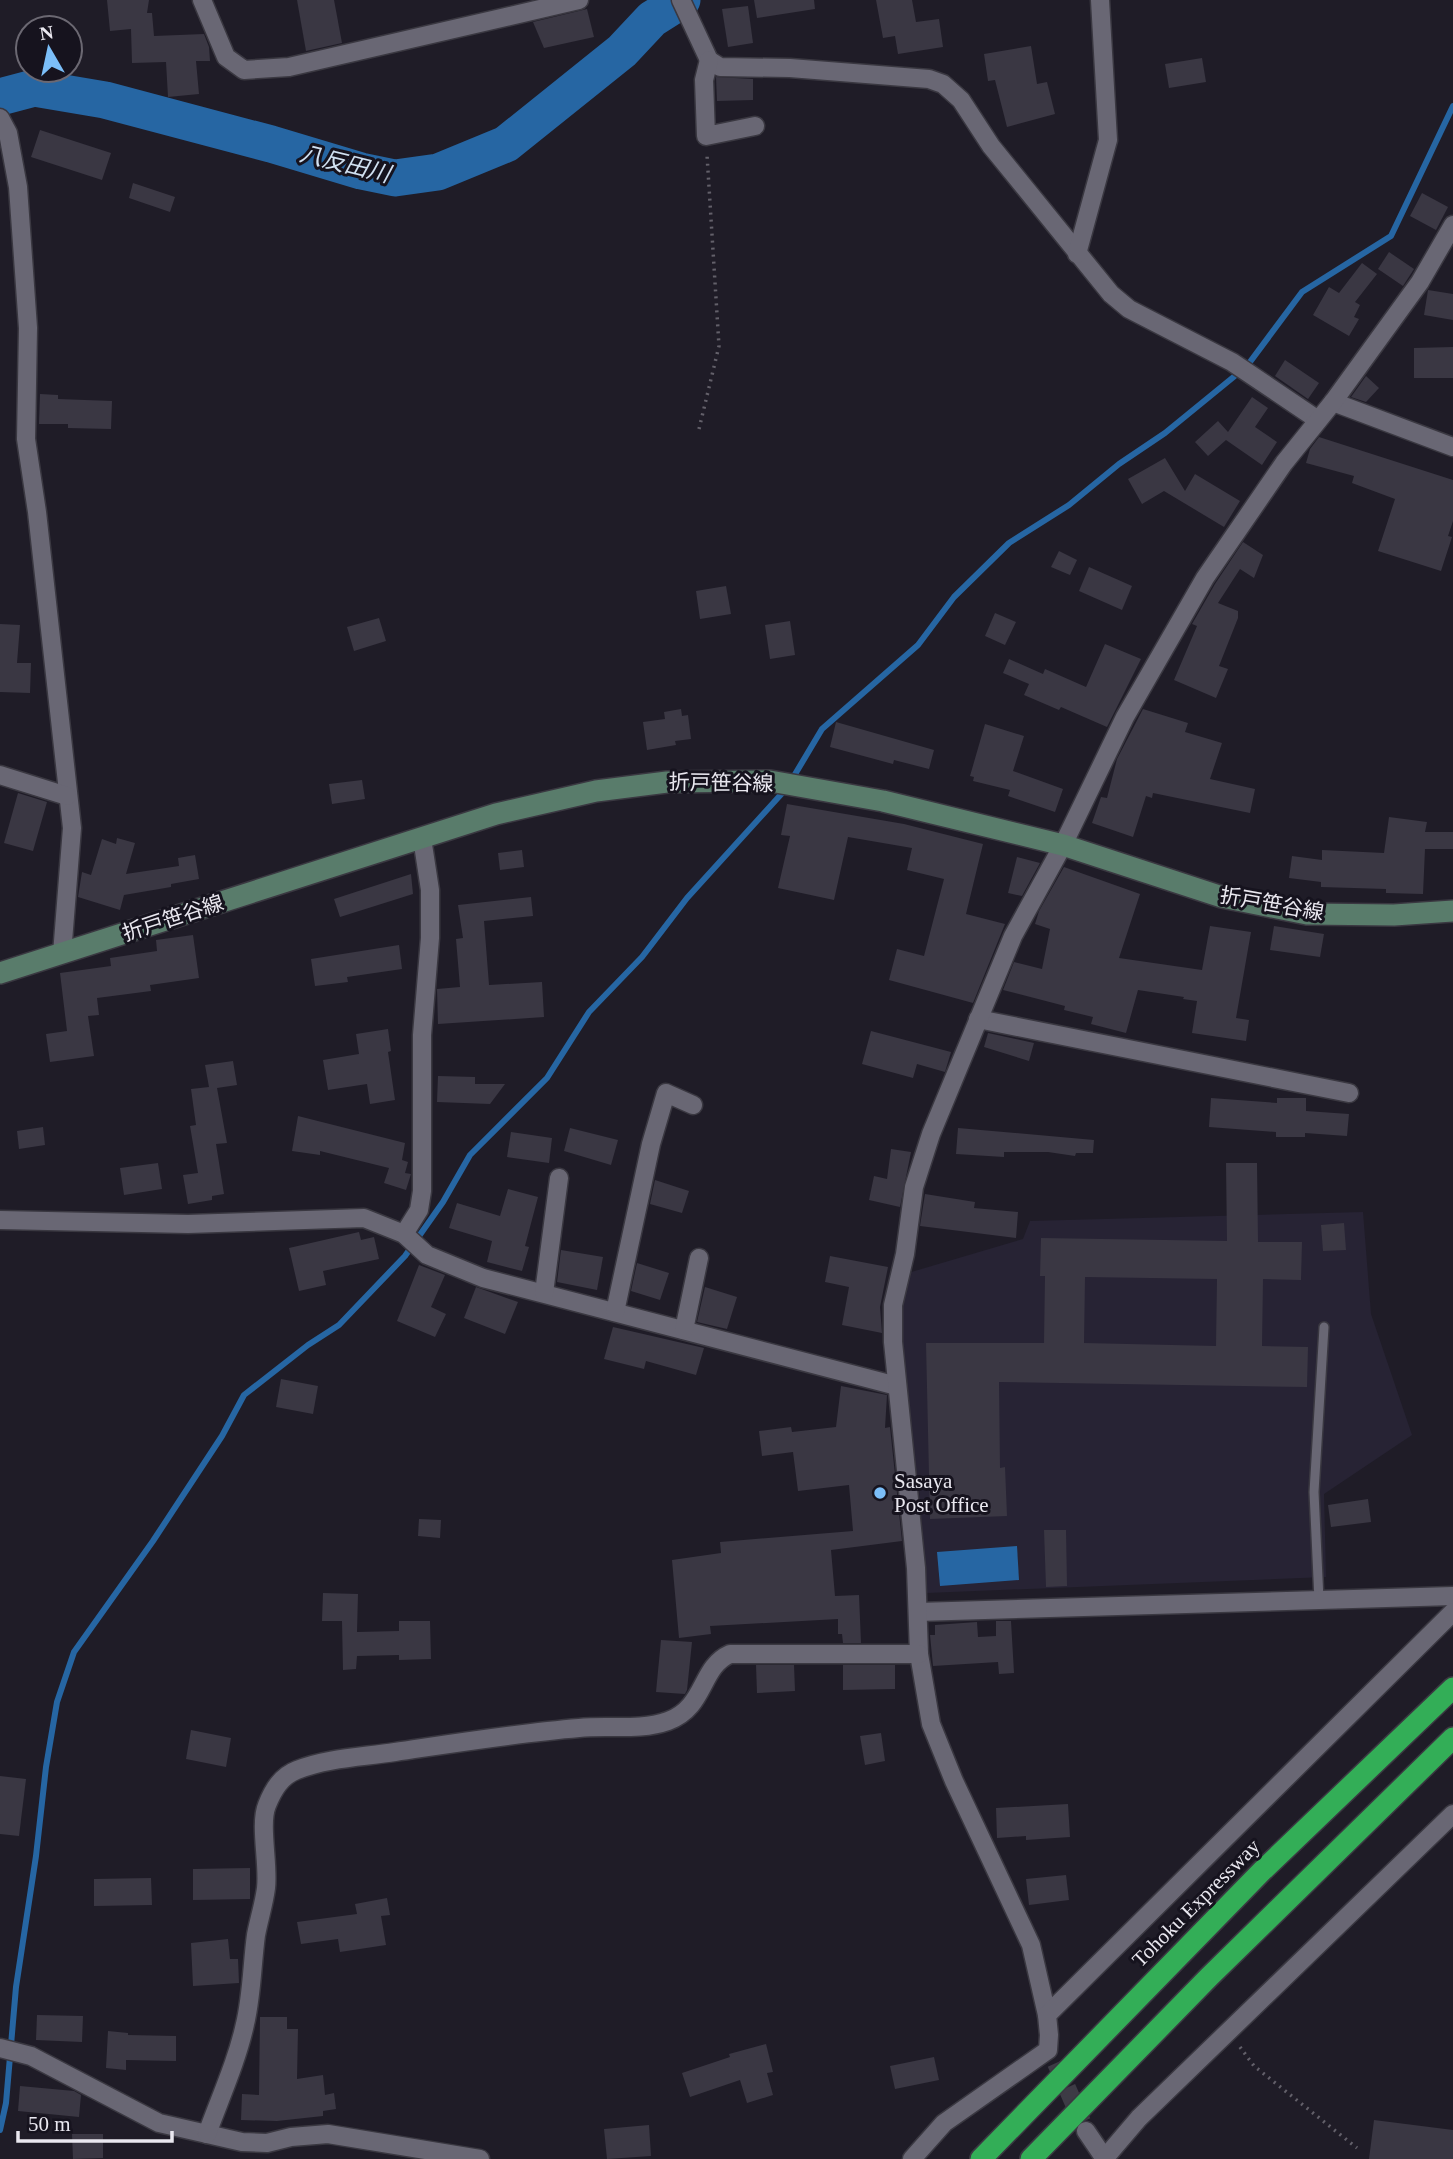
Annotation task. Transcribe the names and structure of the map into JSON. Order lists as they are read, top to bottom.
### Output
{
  "streets": {
    "highway": ["Tohoku Expressway"],
    "main road": ["折戸笹谷線"]
  },
  "water": ["八反田川"],
  "places": ["Sasaya Post Office"],
  "scale_bar": "50 m",
  "north": "top"
}
